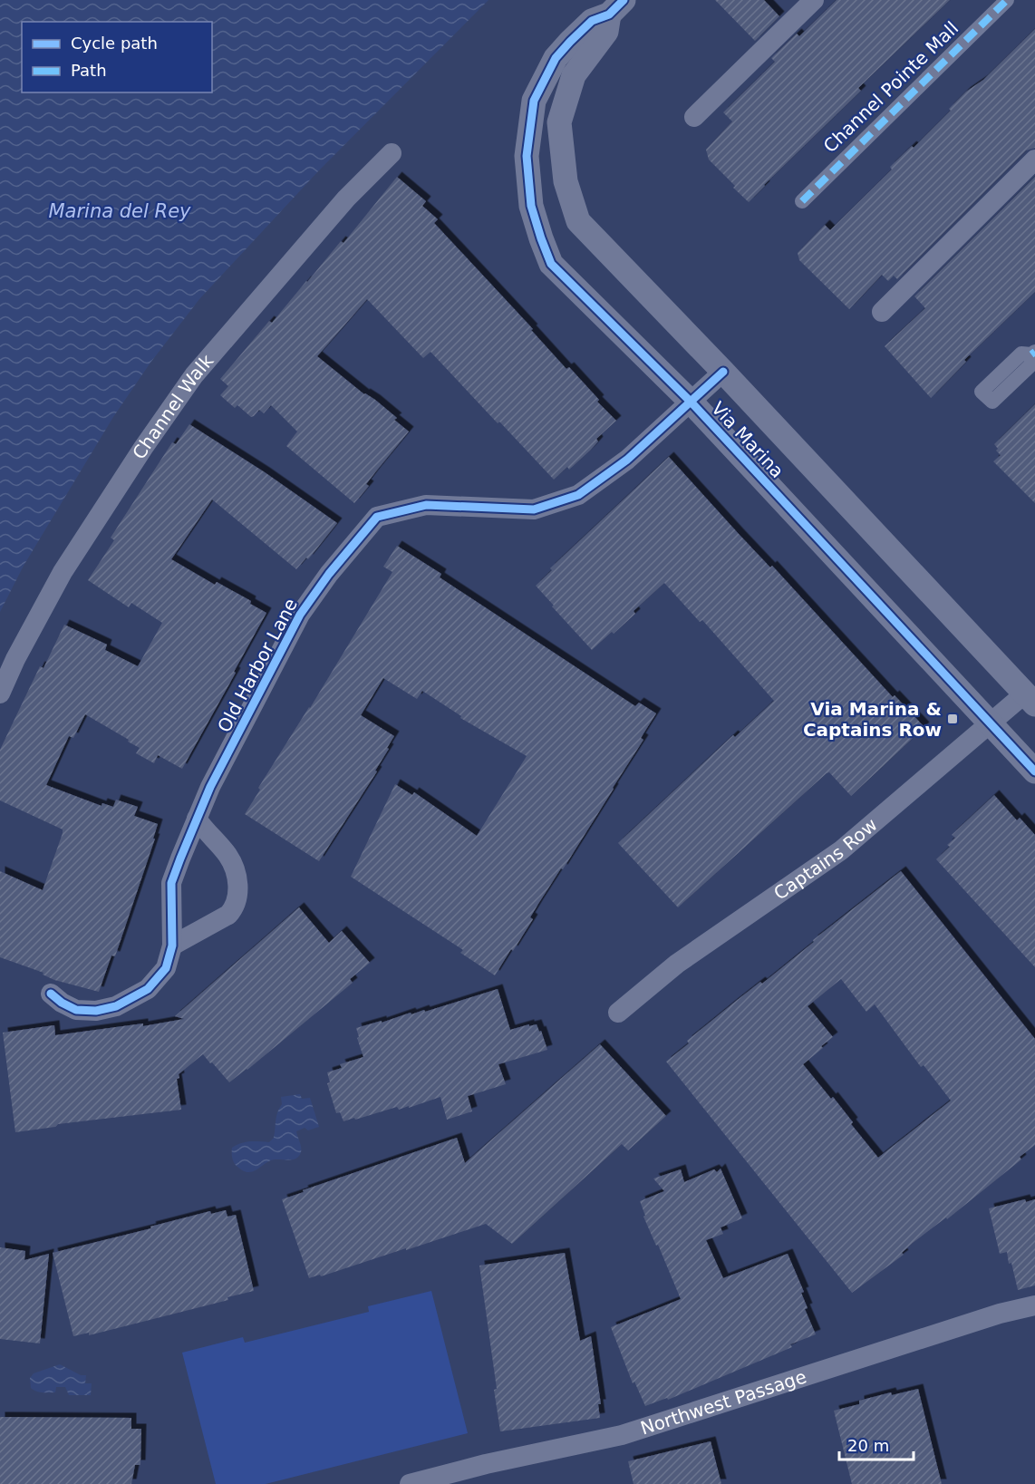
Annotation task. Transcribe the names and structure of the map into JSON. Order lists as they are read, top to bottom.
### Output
{
  "streets": {
    "street": [
      "Channel Pointe Mall",
      "Channel Walk",
      "Via Marina",
      "Old Harbor Lane",
      "Captains Row",
      "Northwest Passage"
    ]
  },
  "crossings": [
    ["Via Marina", "Old Harbor Lane"],
    ["Via Marina", "Captains Row"]
  ],
  "water": ["Marina del Rey"],
  "places": {
    "transit": ["Via Marina & Captains Row"]
  },
  "legend": ["Cycle path", "Path"],
  "scale_bar": "20 m"
}
